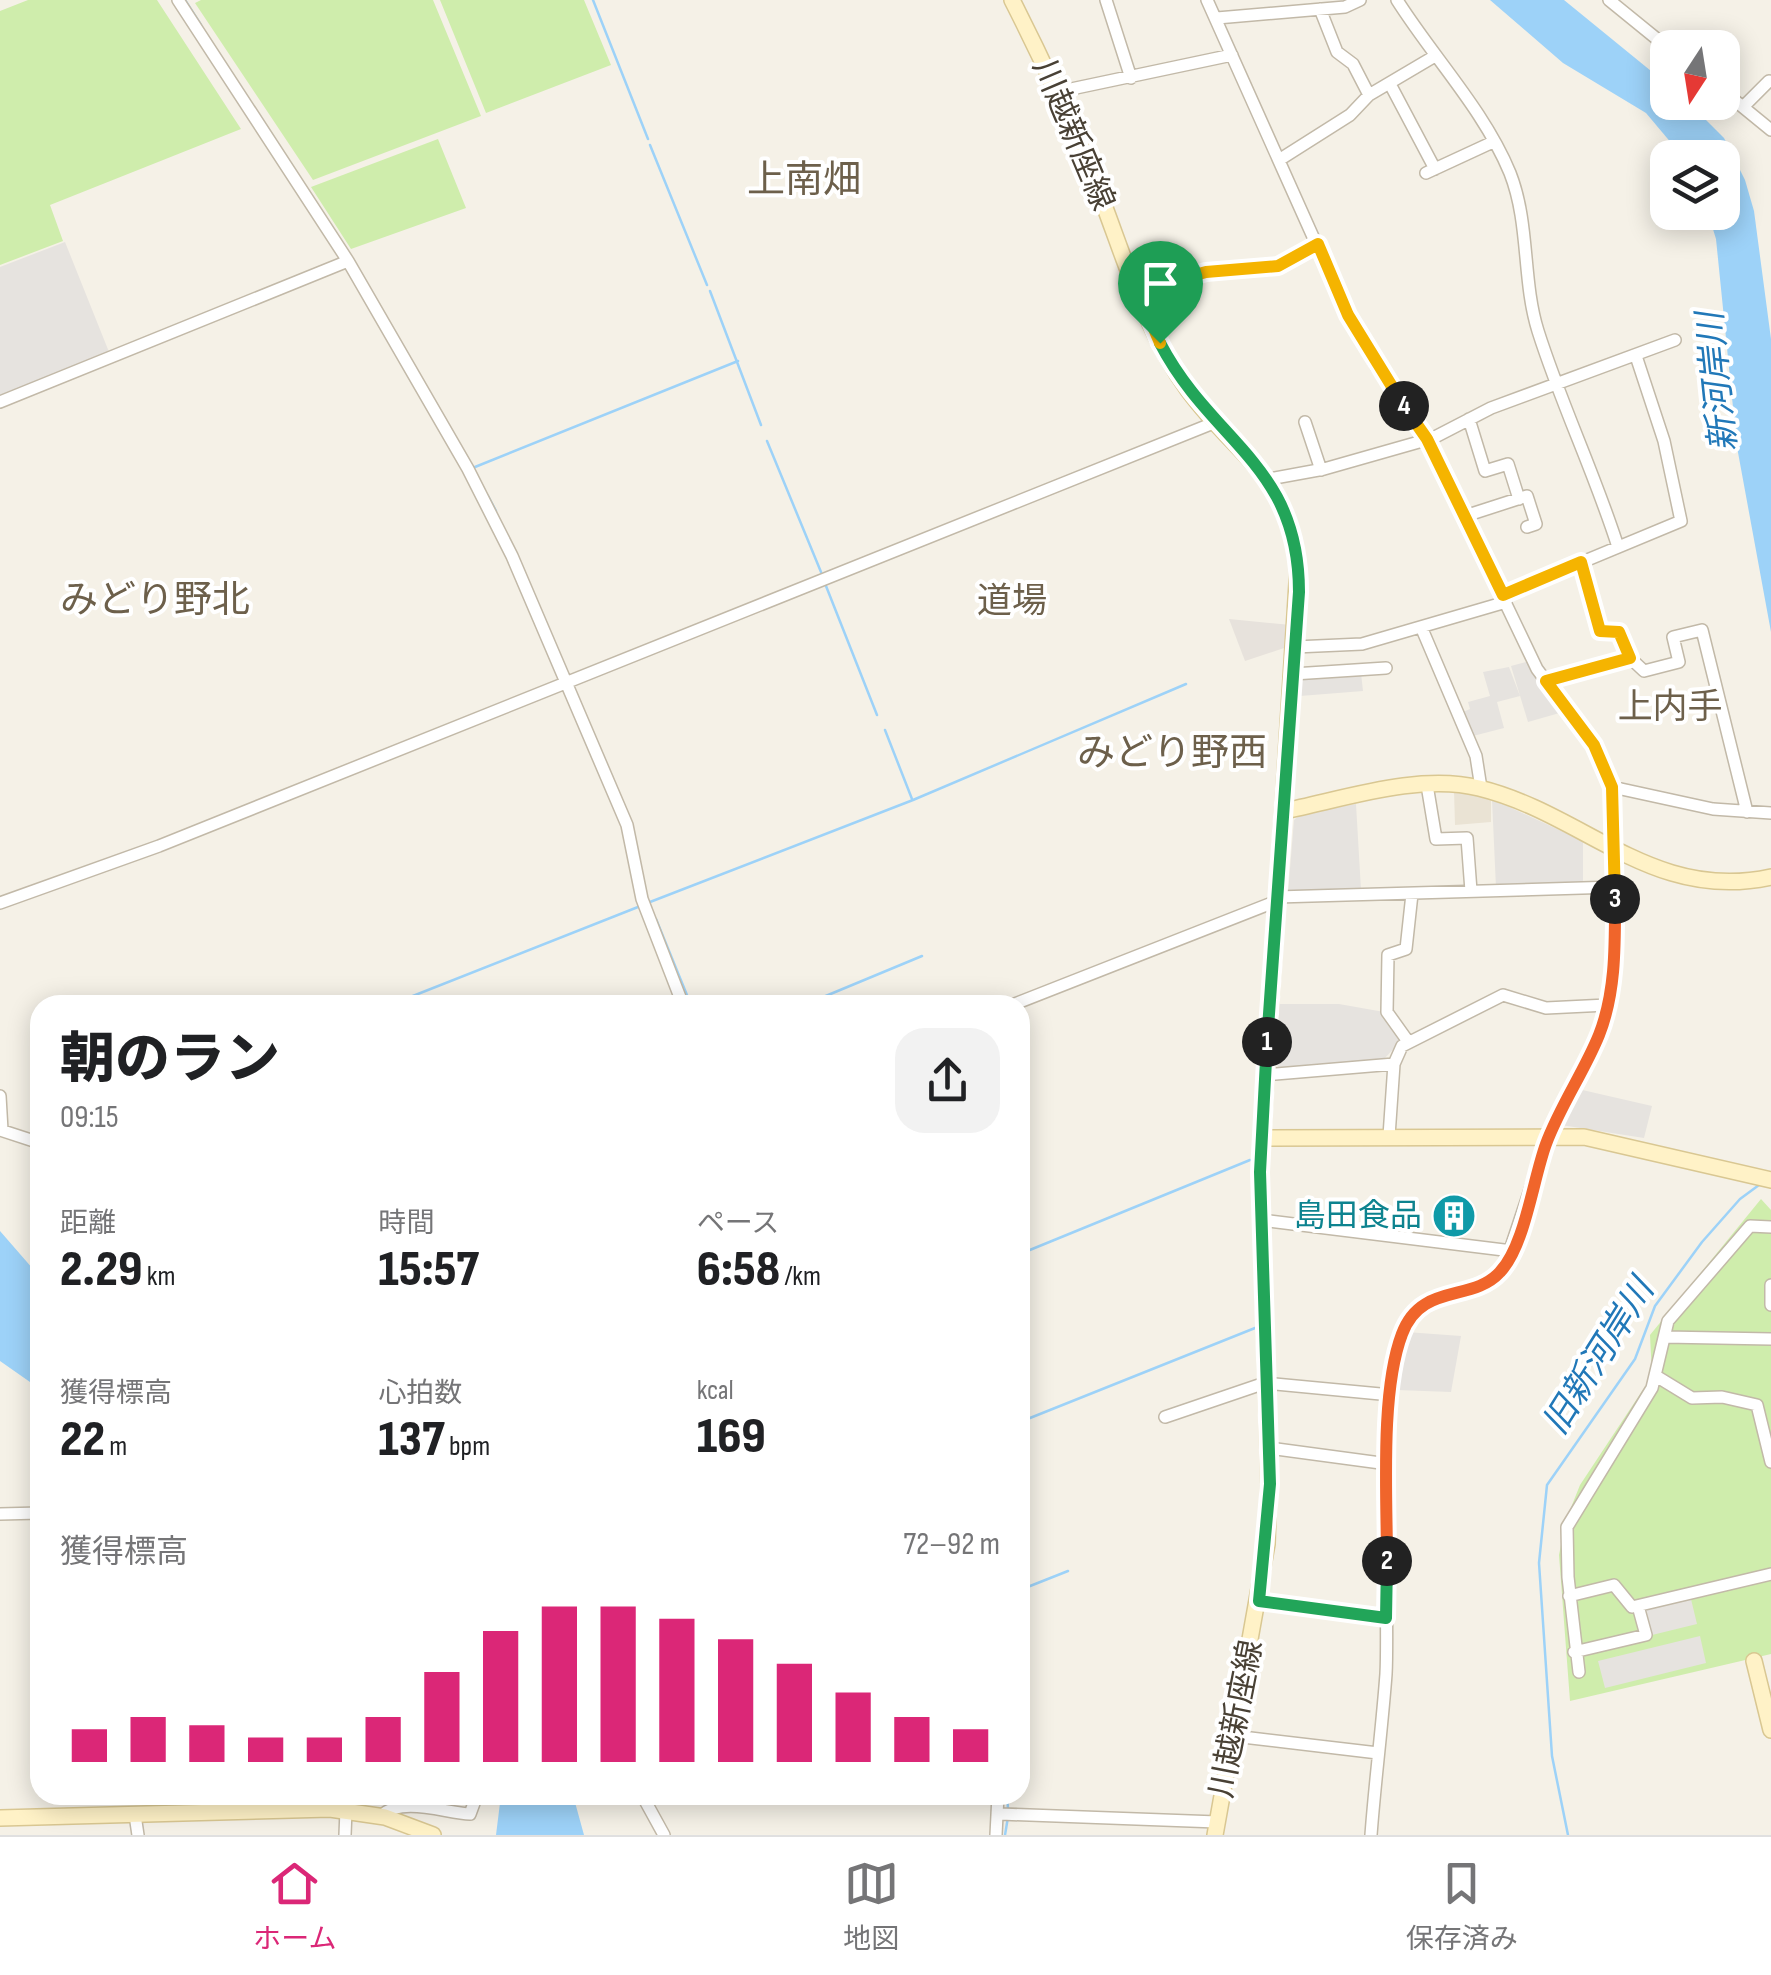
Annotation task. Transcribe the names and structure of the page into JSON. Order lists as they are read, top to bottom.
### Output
{
  "streets": {
    "main road": ["川越新座線"]
  },
  "districts": [
    "上南畑",
    "みどり野北",
    "道場",
    "上内手",
    "みどり野西"
  ],
  "water": ["新河岸川", "旧新河岸川"],
  "places": {
    "building": ["島田食品"]
  },
  "north": "bottom",
  "page": {
    "pins": [
      "4",
      "3",
      "1",
      "2"
    ],
    "heading": ["朝のラン", "09:15"],
    "stats": [
      ["距離", "2.29 km"],
      ["時間", "15:57"],
      ["ペース", "6:58 /km"],
      ["獲得標高", "22 m"],
      ["心拍数", "137 bpm"],
      ["kcal", "169"]
    ],
    "chart": ["獲得標高", "72–92 m"],
    "tabs": ["ホーム", "地図", "保存済み"]
  }
}
